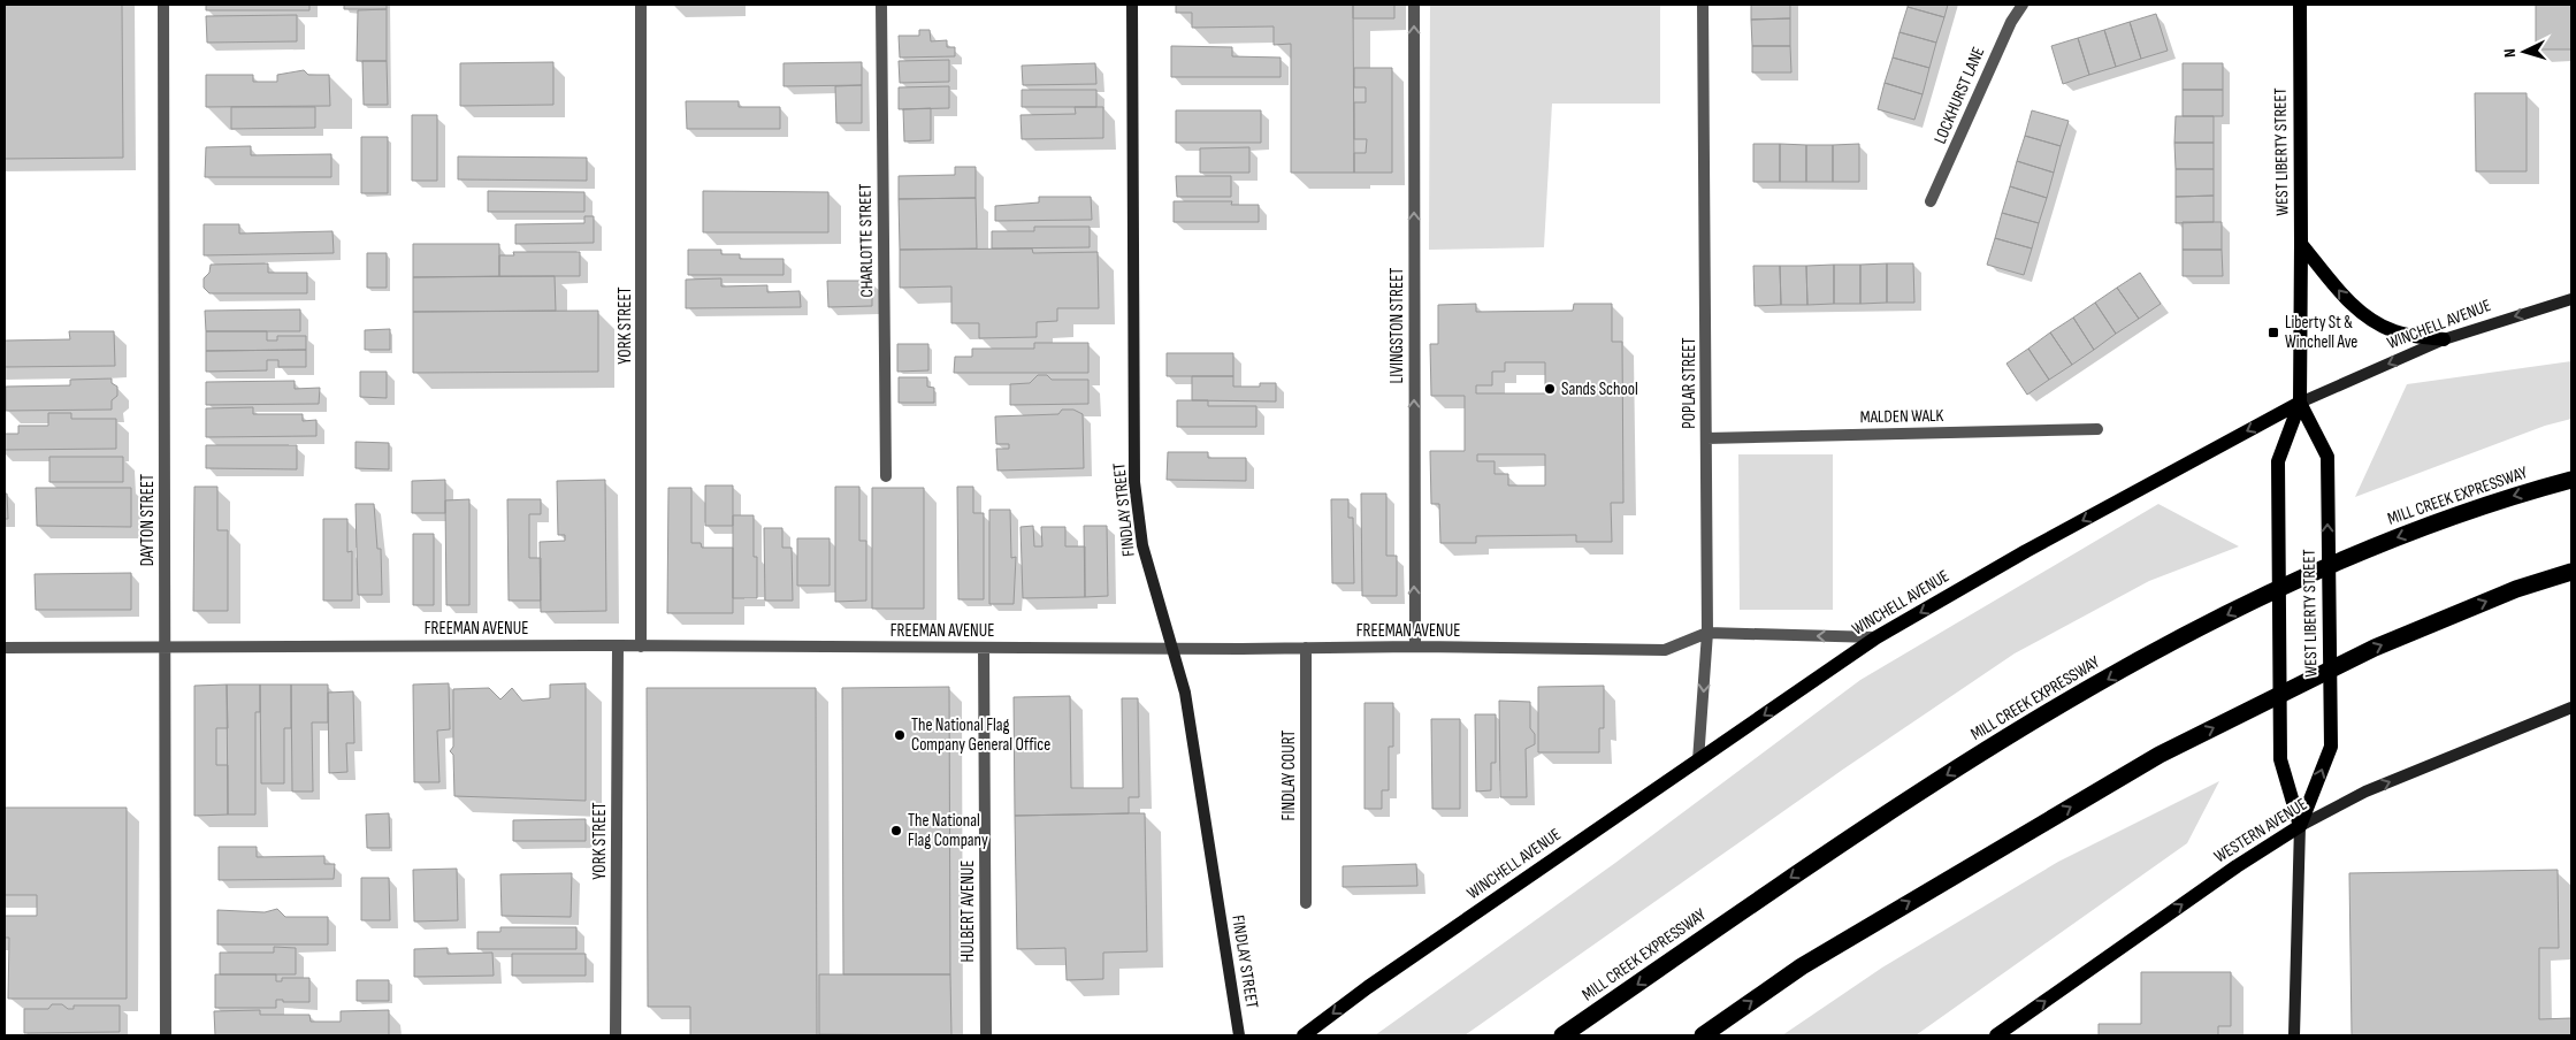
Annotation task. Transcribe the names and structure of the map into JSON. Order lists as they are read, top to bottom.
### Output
{
  "streets": {
    "highway": ["MILL CREEK EXPRESSWAY"],
    "main road": ["WEST LIBERTY STREET", "WINCHELL AVENUE", "WESTERN AVENUE"],
    "street": [
      "LOCKHURST LANE",
      "CHARLOTTE STREET",
      "YORK STREET",
      "LIVINGSTON STREET",
      "POPLAR STREET",
      "MALDEN WALK",
      "FINDLAY STREET",
      "DAYTON STREET",
      "FREEMAN AVENUE",
      "FINDLAY COURT",
      "HULBERT AVENUE"
    ]
  },
  "crossings": [
    ["WEST LIBERTY STREET", "WINCHELL AVENUE"],
    ["WEST LIBERTY STREET", "WESTERN AVENUE"],
    ["WINCHELL AVENUE", "POPLAR STREET"],
    ["WINCHELL AVENUE", "FREEMAN AVENUE"],
    ["YORK STREET", "FREEMAN AVENUE"],
    ["LIVINGSTON STREET", "FREEMAN AVENUE"],
    ["POPLAR STREET", "MALDEN WALK"],
    ["POPLAR STREET", "FREEMAN AVENUE"],
    ["FINDLAY STREET", "FREEMAN AVENUE"],
    ["DAYTON STREET", "FREEMAN AVENUE"],
    ["FREEMAN AVENUE", "FINDLAY COURT"],
    ["FREEMAN AVENUE", "HULBERT AVENUE"]
  ],
  "one_way": ["WINCHELL AVENUE", "LIVINGSTON STREET", "WESTERN AVENUE"],
  "places": {
    "transit": ["Liberty St & Winchell Ave"],
    "other": ["Sands School", "The National Flag Company General Office", "The National Flag Company"]
  },
  "north": "left"
}
